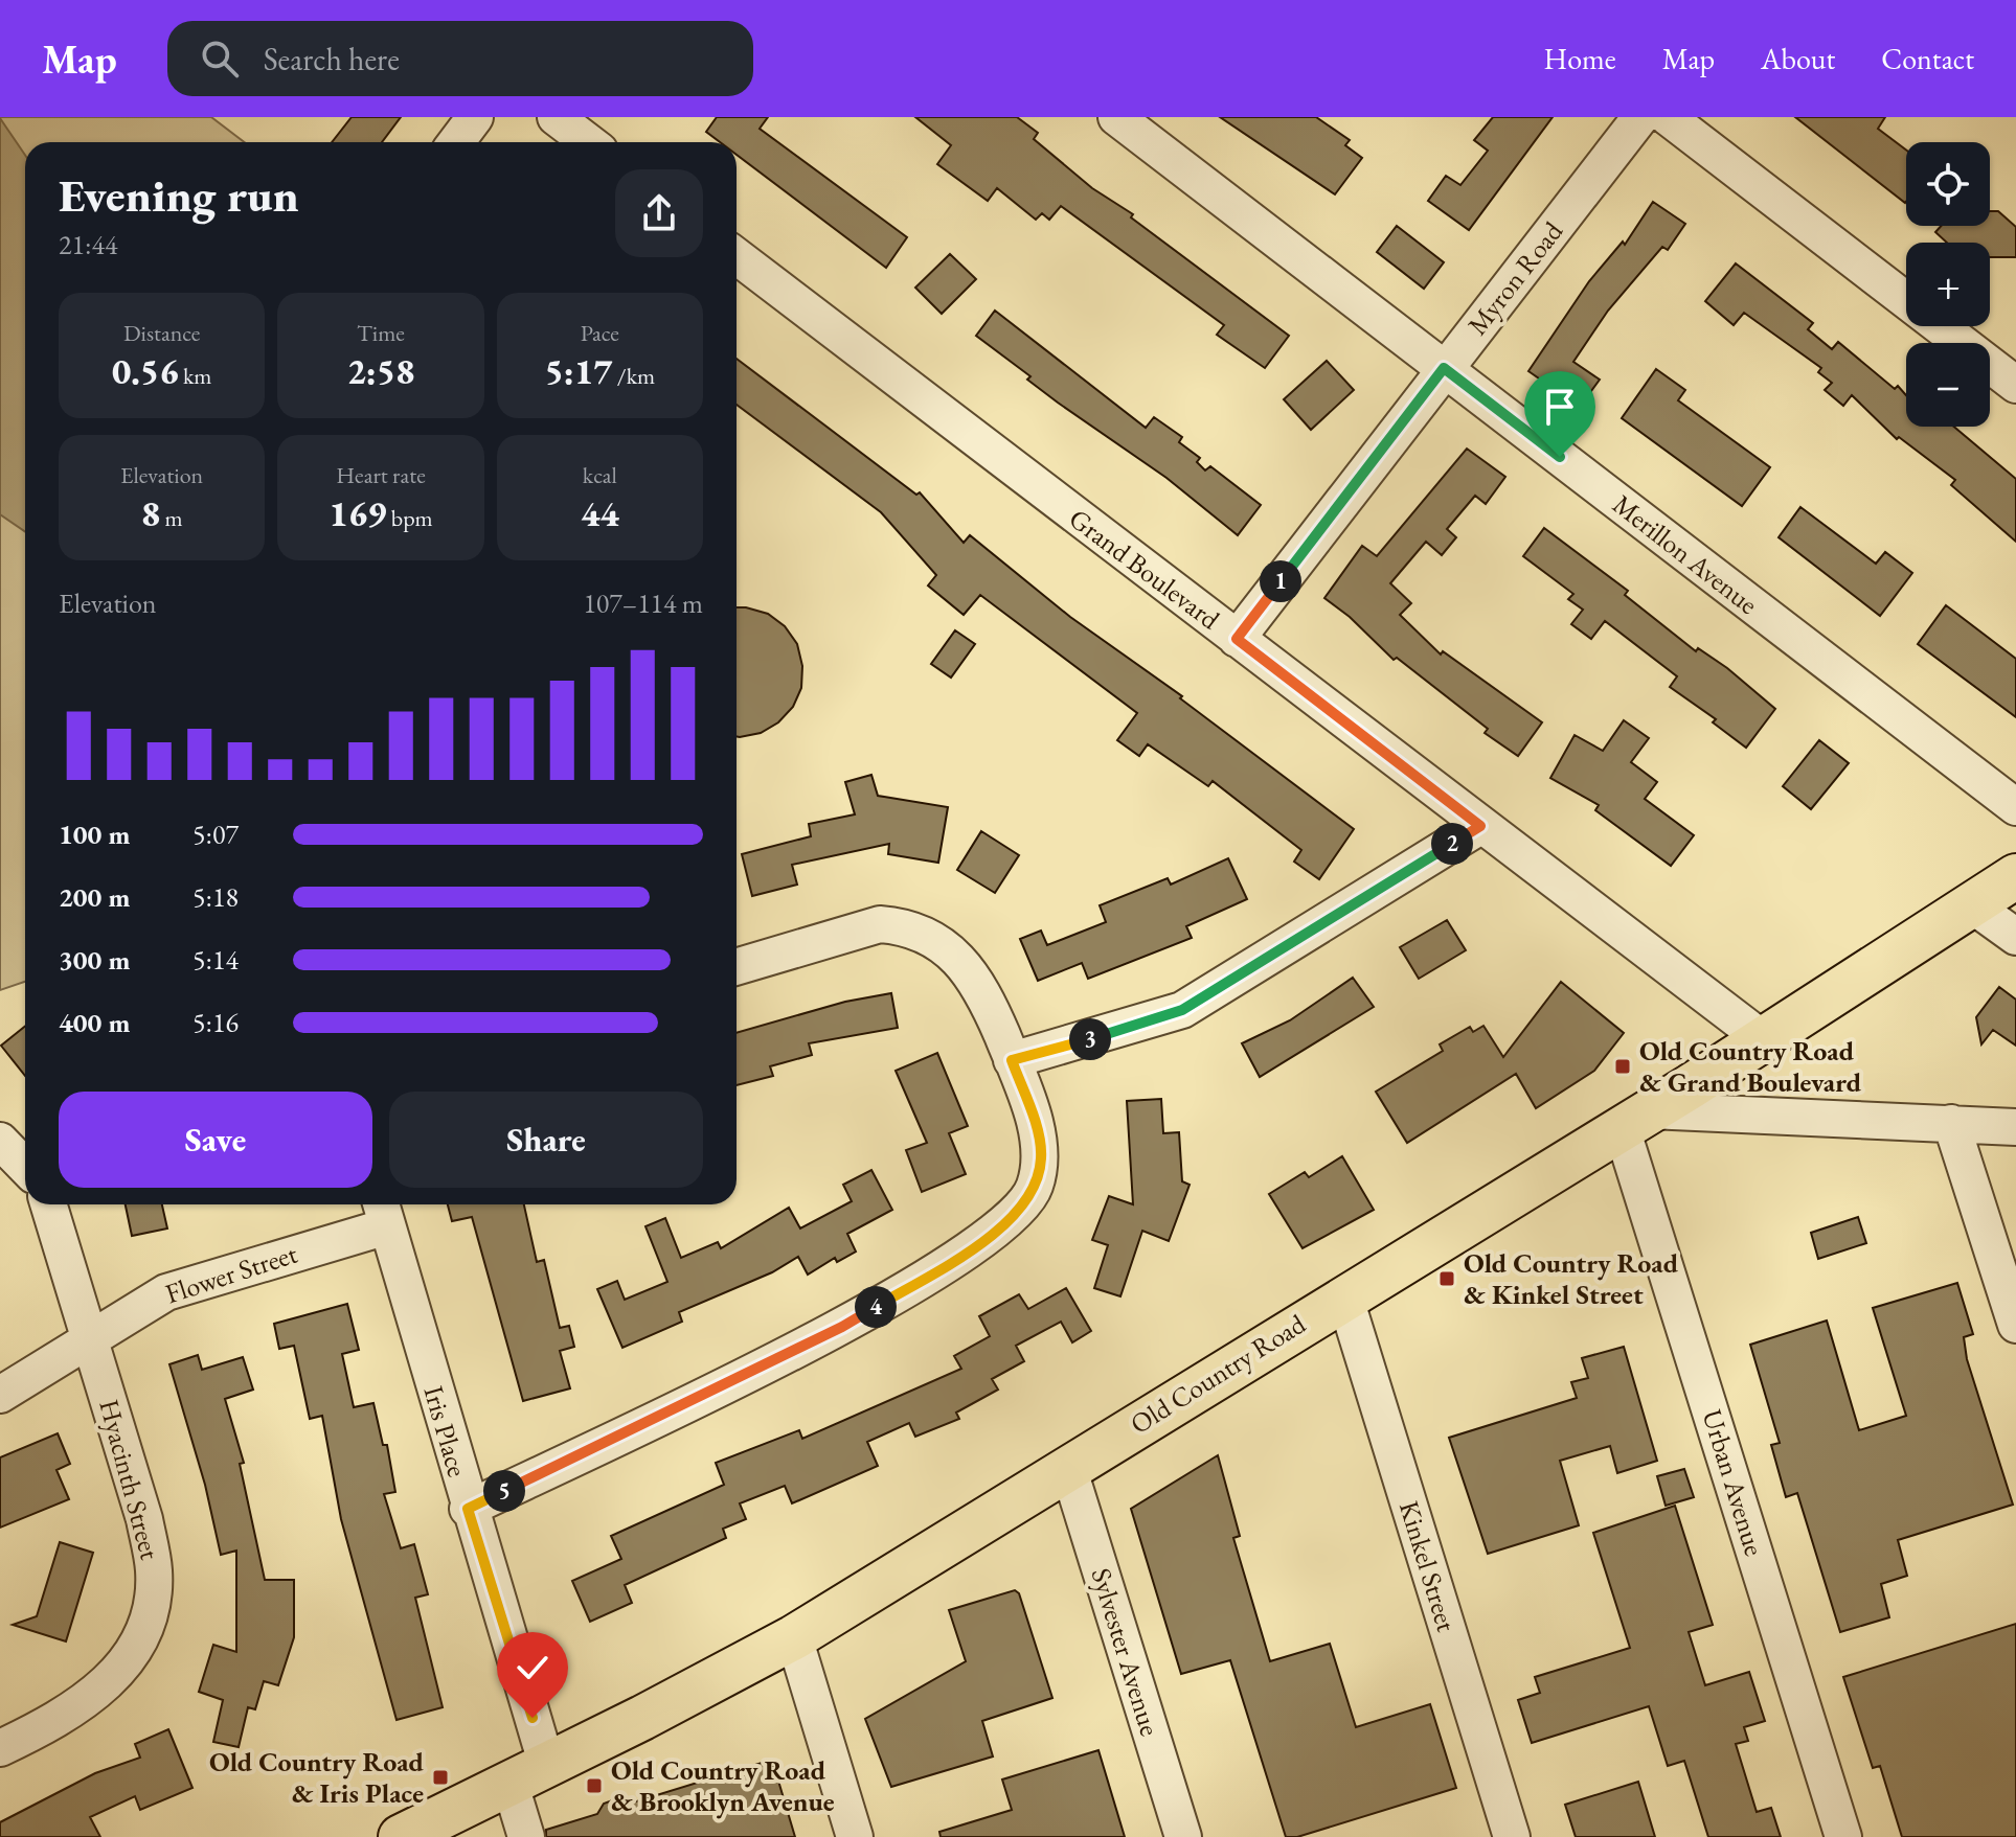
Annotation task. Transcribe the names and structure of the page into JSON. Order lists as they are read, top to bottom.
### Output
{
  "streets": {
    "main road": ["Old Country Road"],
    "street": [
      "Myron Road",
      "Merillon Avenue",
      "Grand Boulevard",
      "Flower Street",
      "Iris Place",
      "Hyacinth Street",
      "Urban Avenue",
      "Kinkel Street",
      "Sylvester Avenue"
    ]
  },
  "crossings": [
    ["Myron Road", "Merillon Avenue"],
    ["Myron Road", "Grand Boulevard"],
    ["Grand Boulevard", "Old Country Road"],
    ["Flower Street", "Iris Place"],
    ["Flower Street", "Hyacinth Street"],
    ["Old Country Road", "Iris Place"],
    ["Old Country Road", "Urban Avenue"],
    ["Old Country Road", "Kinkel Street"],
    ["Old Country Road", "Sylvester Avenue"]
  ],
  "places": {
    "transit": [
      "Old Country Road & Grand Boulevard",
      "Old Country Road & Kinkel Street",
      "Old Country Road & Iris Place",
      "Old Country Road & Brooklyn Avenue"
    ]
  },
  "page": {
    "header": "Map",
    "search": "Search here",
    "nav": [
      "Home",
      "Map",
      "About",
      "Contact"
    ],
    "map_buttons": ["+", "−"],
    "heading": ["Evening run", "21:44"],
    "stats": [
      ["Distance", "0.56 km"],
      ["Time", "2:58"],
      ["Pace", "5:17 /km"],
      ["Elevation", "8 m"],
      ["Heart rate", "169 bpm"],
      ["kcal", "44"]
    ],
    "pins": [
      "1",
      "2",
      "3",
      "4",
      "5"
    ],
    "chart": ["Elevation", "107–114 m"],
    "list": [
      {
        "name": "100 m",
        "note": "5:07"
      },
      {
        "name": "200 m",
        "note": "5:18"
      },
      {
        "name": "300 m",
        "note": "5:14"
      },
      {
        "name": "400 m",
        "note": "5:16"
      }
    ],
    "buttons": ["Save", "Share"]
  }
}
